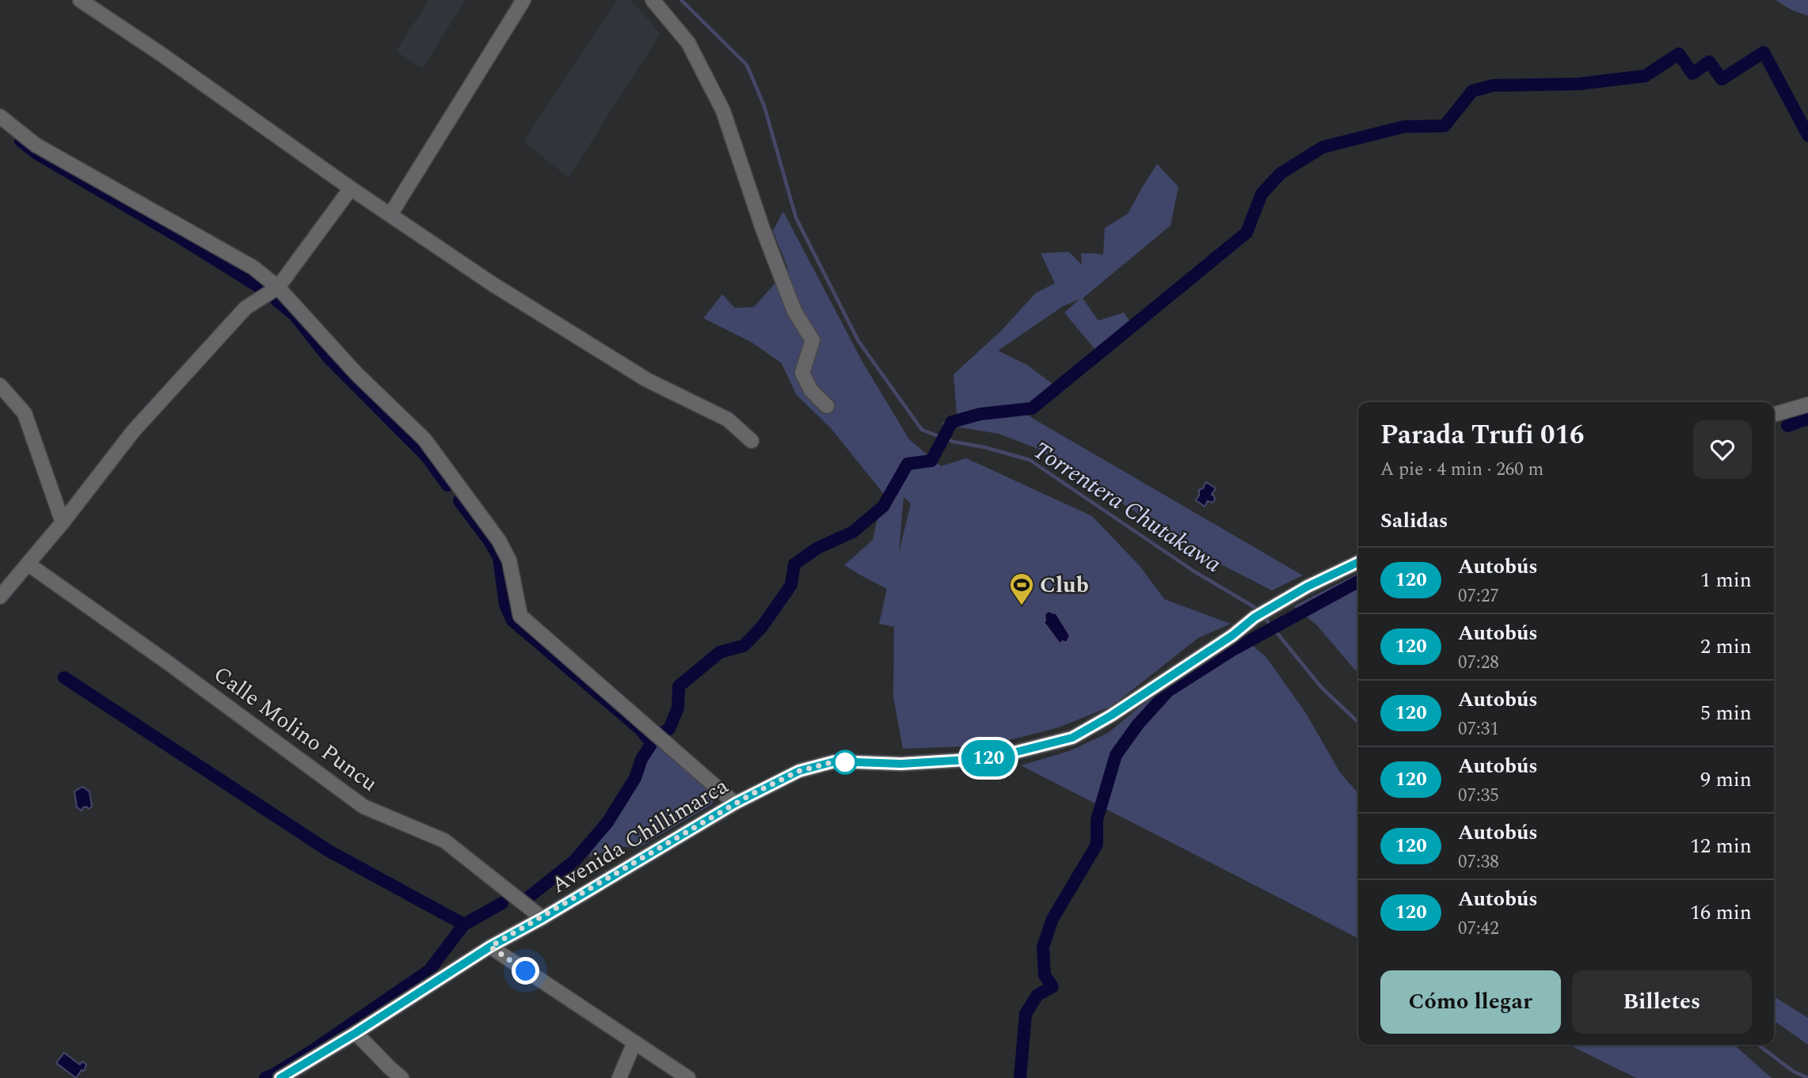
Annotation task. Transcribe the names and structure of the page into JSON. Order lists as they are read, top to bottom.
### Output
{
  "streets": {
    "street": ["Calle Molino Puncu", "Avenida Chillimarca"]
  },
  "crossings": [
    ["Calle Molino Puncu", "Avenida Chillimarca"]
  ],
  "water": ["Torrentera Chutakawa"],
  "places": {
    "sports": ["Club"]
  },
  "lines": ["bus line 120"],
  "page": {
    "on_map": "120",
    "heading": [
      ["Parada Trufi 016", "A pie · 4 min · 260 m"],
      "Salidas"
    ],
    "list": [
      {
        "mark": "120",
        "name": "Autobús",
        "note": "07:27",
        "value": "1 min"
      },
      {
        "mark": "120",
        "name": "Autobús",
        "note": "07:28",
        "value": "2 min"
      },
      {
        "mark": "120",
        "name": "Autobús",
        "note": "07:31",
        "value": "5 min"
      },
      {
        "mark": "120",
        "name": "Autobús",
        "note": "07:35",
        "value": "9 min"
      },
      {
        "mark": "120",
        "name": "Autobús",
        "note": "07:38",
        "value": "12 min"
      },
      {
        "mark": "120",
        "name": "Autobús",
        "note": "07:42",
        "value": "16 min"
      }
    ],
    "buttons": ["Cómo llegar", "Billetes"]
  }
}
